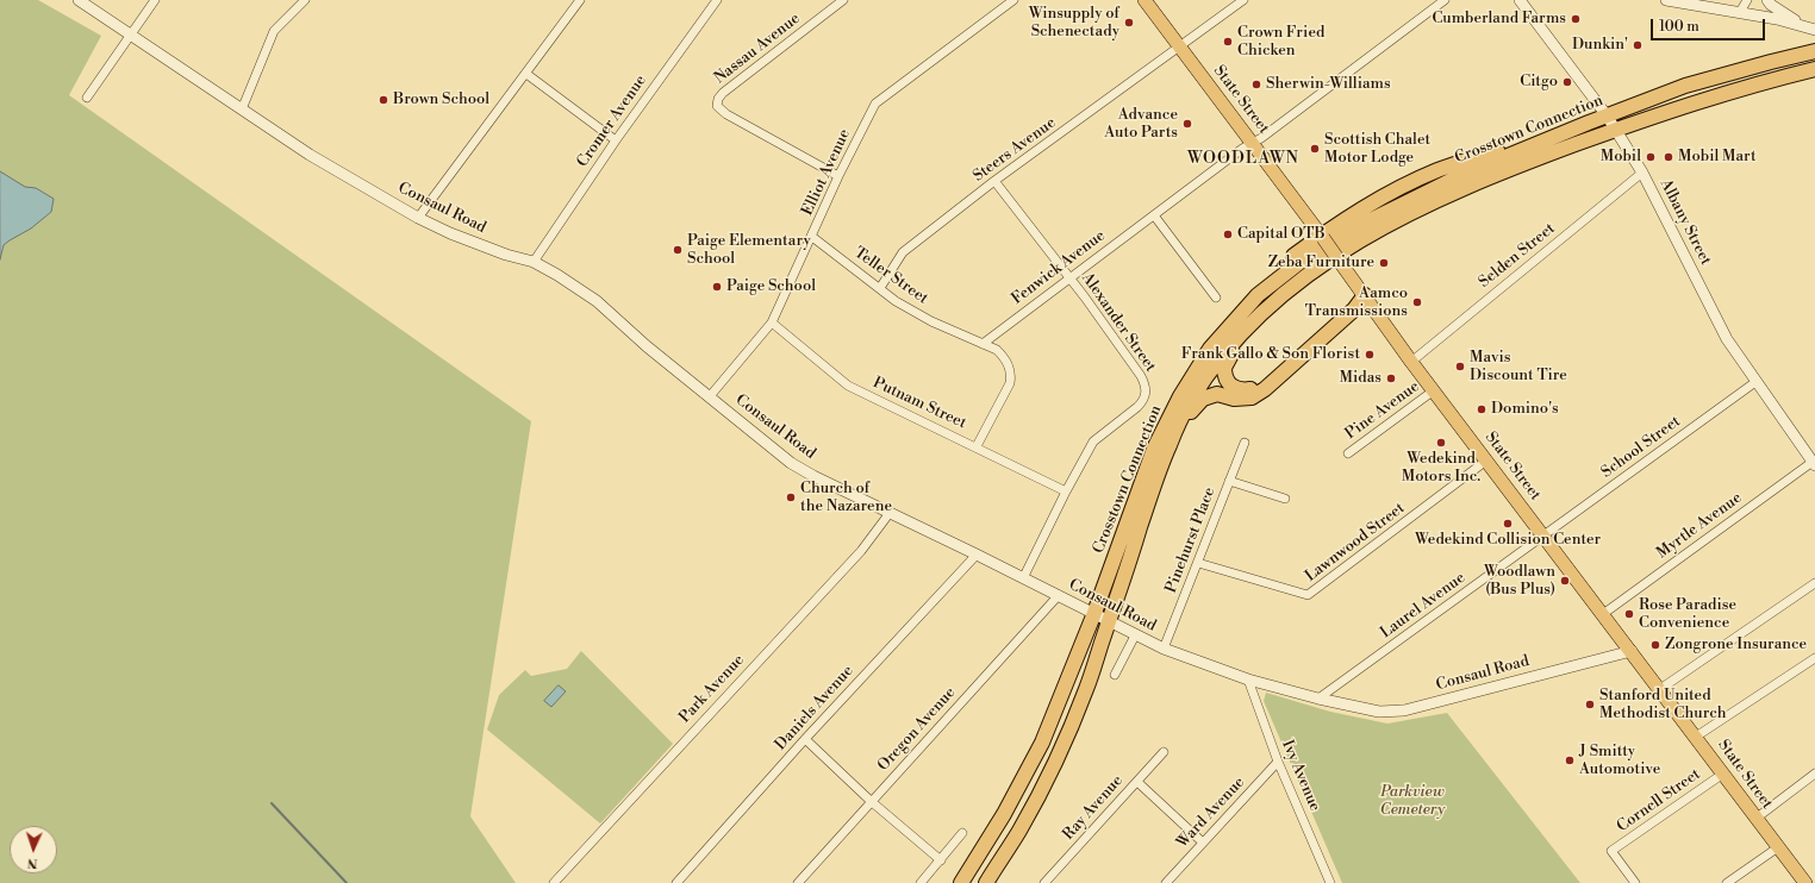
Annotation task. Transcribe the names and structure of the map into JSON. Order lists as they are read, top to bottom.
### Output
{
  "streets": {
    "highway": ["Crosstown Connection"],
    "main road": ["State Street"],
    "street": [
      "Nassau Avenue",
      "Cromer Avenue",
      "Steers Avenue",
      "Elliot Avenue",
      "Consaul Road",
      "Albany Street",
      "Selden Street",
      "Fenwick Avenue",
      "Teller Street",
      "Alexander Street",
      "Putnam Street",
      "Pine Avenue",
      "School Street",
      "Myrtle Avenue",
      "Pinehurst Place",
      "Lawnwood Street",
      "Laurel Avenue",
      "Park Avenue",
      "Daniels Avenue",
      "Oregon Avenue",
      "Ivy Avenue",
      "Cornell Street",
      "Ray Avenue",
      "Ward Avenue"
    ]
  },
  "crossings": [
    ["Nassau Avenue", "Elliot Avenue"],
    ["State Street", "Steers Avenue"],
    ["State Street", "Consaul Road"],
    ["State Street", "Selden Street"],
    ["State Street", "Fenwick Avenue"],
    ["State Street", "Pine Avenue"],
    ["State Street", "School Street"],
    ["State Street", "Myrtle Avenue"],
    ["State Street", "Lawnwood Street"],
    ["State Street", "Laurel Avenue"],
    ["State Street", "Cornell Street"],
    ["Cromer Avenue", "Consaul Road"],
    ["Crosstown Connection", "Consaul Road"],
    ["Crosstown Connection", "Albany Street"],
    ["Steers Avenue", "Teller Street"],
    ["Steers Avenue", "Alexander Street"],
    ["Elliot Avenue", "Consaul Road"],
    ["Elliot Avenue", "Teller Street"],
    ["Elliot Avenue", "Putnam Street"],
    ["Consaul Road", "Alexander Street"],
    ["Consaul Road", "Pinehurst Place"],
    ["Consaul Road", "Laurel Avenue"],
    ["Consaul Road", "Park Avenue"],
    ["Consaul Road", "Daniels Avenue"],
    ["Consaul Road", "Oregon Avenue"],
    ["Consaul Road", "Ivy Avenue"],
    ["Albany Street", "Selden Street"],
    ["Albany Street", "School Street"],
    ["Albany Street", "Myrtle Avenue"],
    ["Fenwick Avenue", "Teller Street"],
    ["Fenwick Avenue", "Alexander Street"],
    ["Alexander Street", "Putnam Street"],
    ["School Street", "Laurel Avenue"],
    ["Pinehurst Place", "Lawnwood Street"],
    ["Ivy Avenue", "Ward Avenue"]
  ],
  "districts": ["WOODLAWN"],
  "parks": ["Parkview Cemetery"],
  "places": [
    "Cumberland Farms",
    "Winsupply of Schenectady",
    "Crown Fried Chicken",
    "Dunkin'",
    "Citgo",
    "Sherwin-Williams",
    "Brown School",
    "Advance Auto Parts",
    "Scottish Chalet Motor Lodge",
    "Mobil",
    "Mobil Mart",
    "Capital OTB",
    "Paige Elementary School",
    "Zeba Furniture",
    "Paige School",
    "Aamco Transmissions",
    "Frank Gallo & Son Florist",
    "Mavis Discount Tire",
    "Midas",
    "Domino's",
    "Wedekind Motors Inc.",
    "Church of the Nazarene",
    "Wedekind Collision Center",
    "Woodlawn (Bus Plus)",
    "Rose Paradise Convenience",
    "Zongrone Insurance",
    "Stanford United Methodist Church",
    "J Smitty Automotive"
  ],
  "scale_bar": "100 m",
  "north": "bottom"
}
